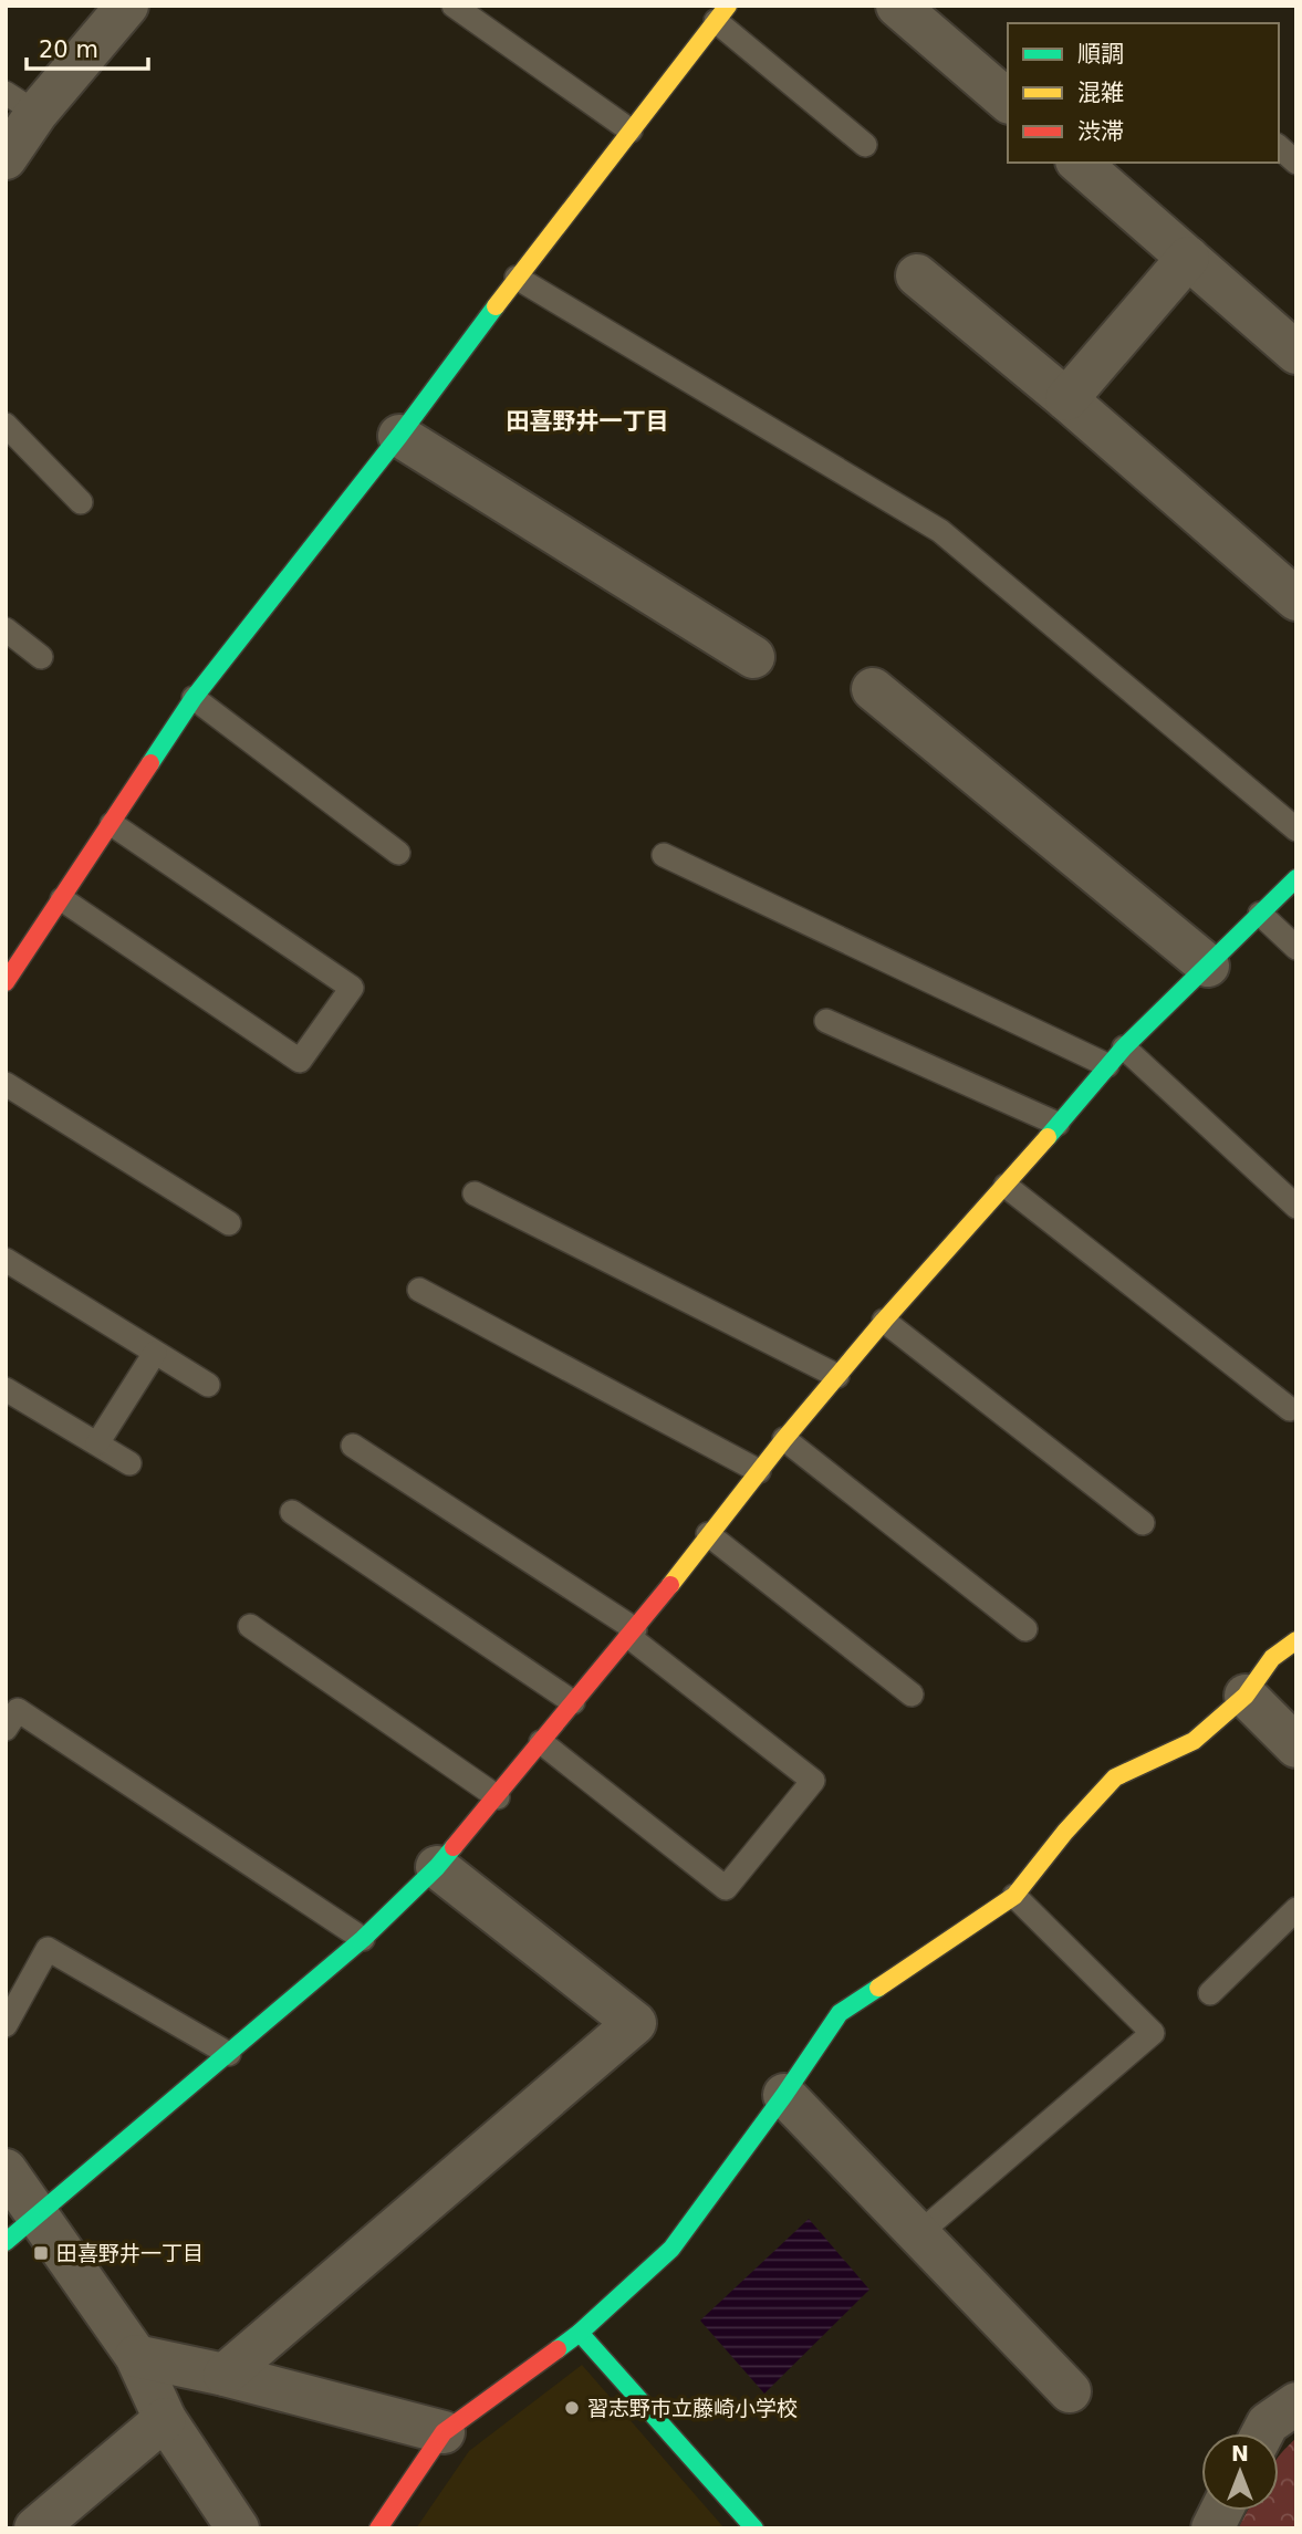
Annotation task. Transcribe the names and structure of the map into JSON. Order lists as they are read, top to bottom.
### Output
{
  "districts": ["田喜野井一丁目"],
  "places": {
    "transit": ["田喜野井一丁目"],
    "other": ["習志野市立藤崎小学校"]
  },
  "legend": ["順調", "混雑", "渋滞"],
  "scale_bar": "20 m",
  "north": "top"
}
